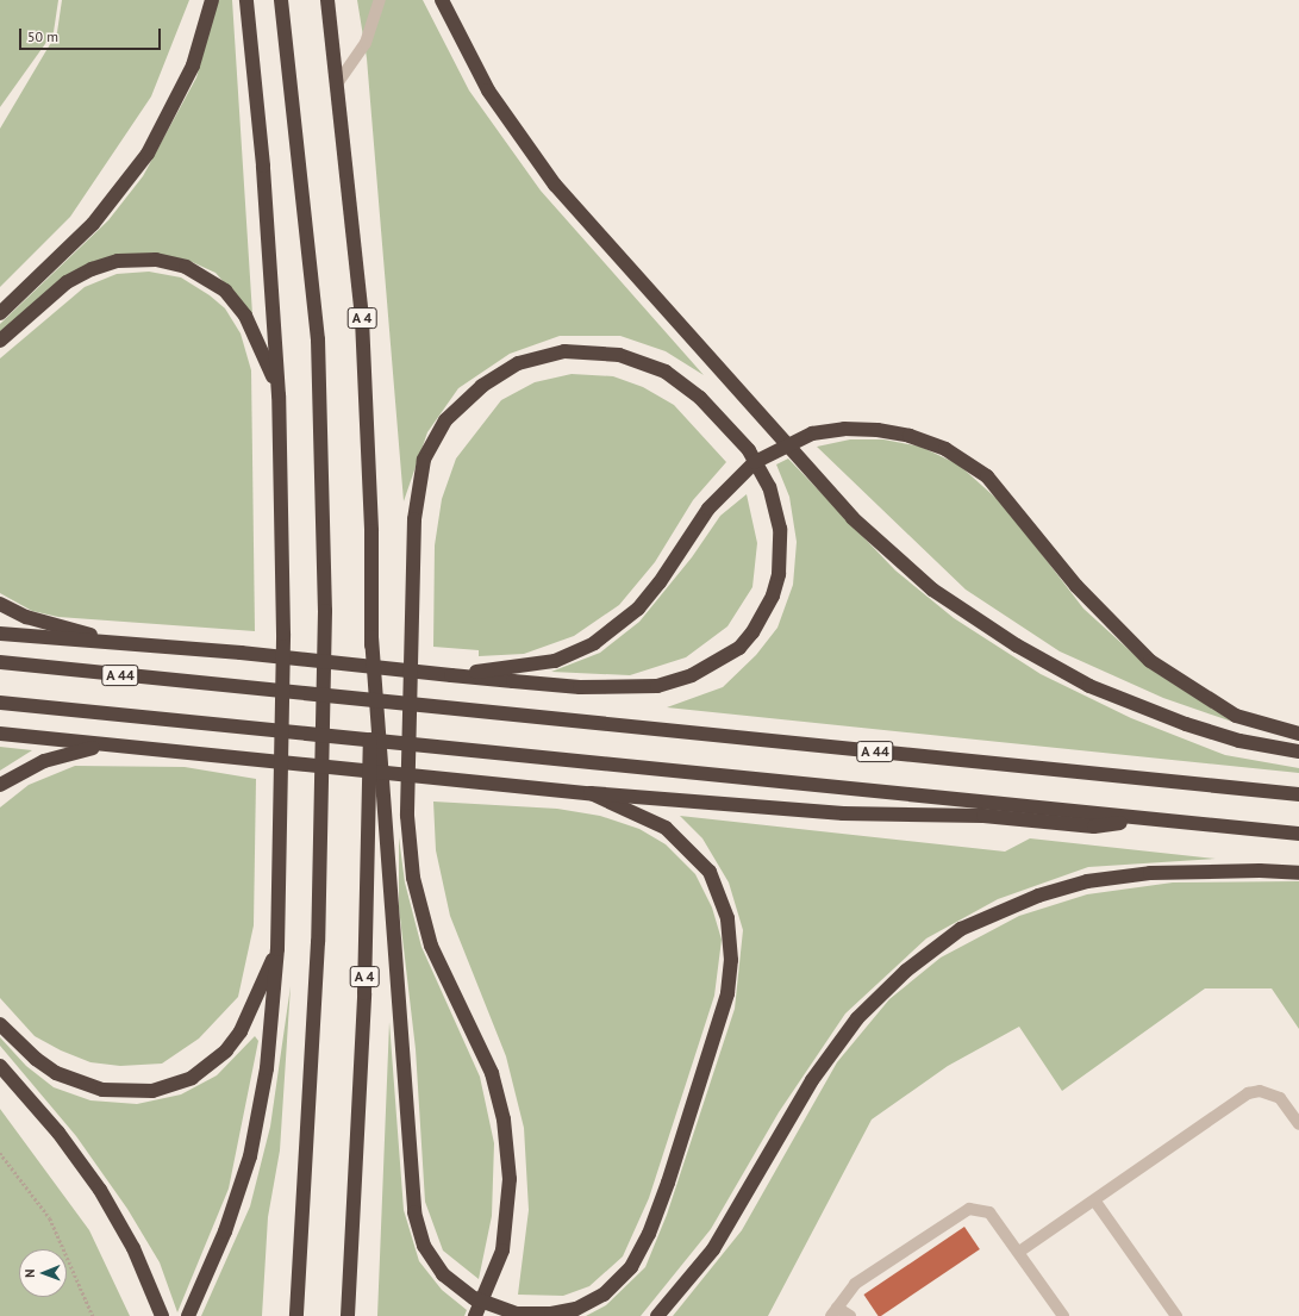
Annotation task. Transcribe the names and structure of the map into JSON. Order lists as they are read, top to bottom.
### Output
{
  "streets": {
    "highway": ["A 4", "A 44"]
  },
  "scale_bar": "50 m",
  "north": "left"
}
